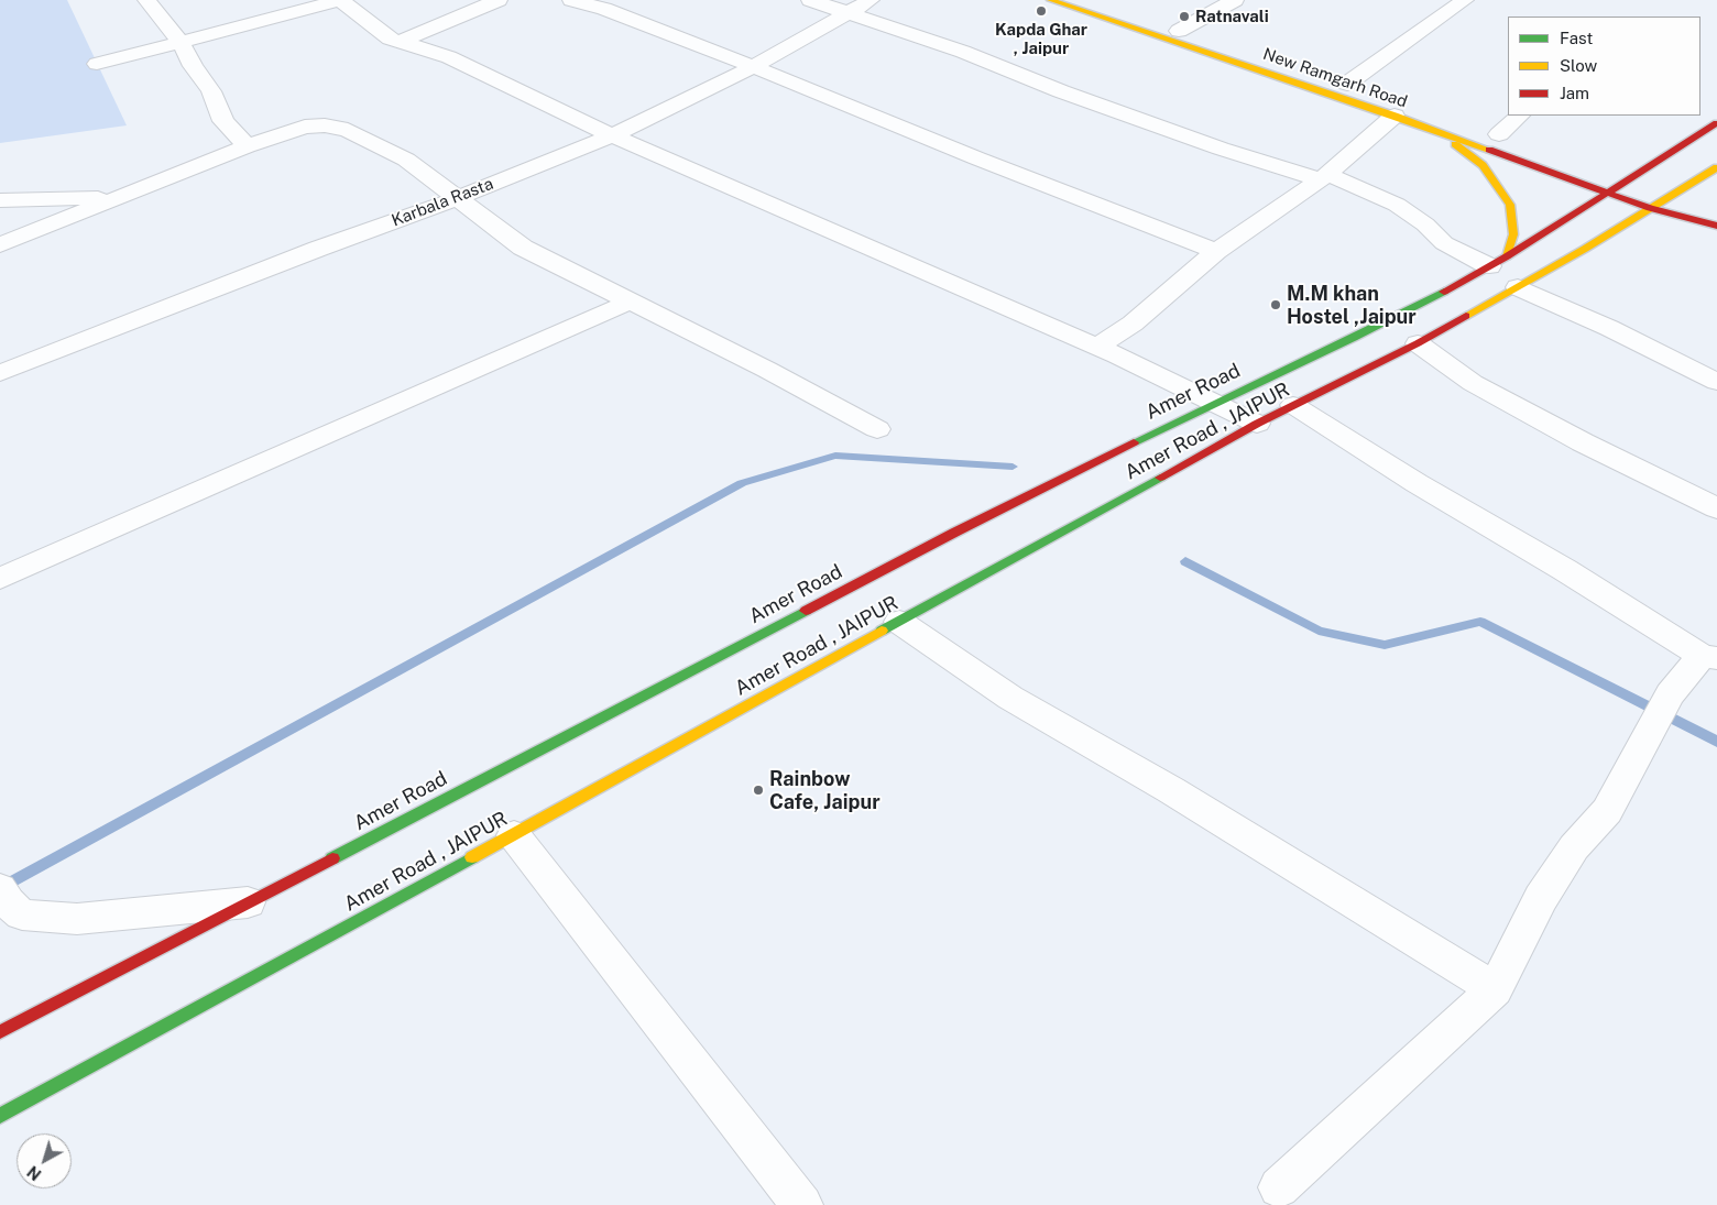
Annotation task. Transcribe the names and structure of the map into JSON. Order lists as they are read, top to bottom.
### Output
{
  "streets": {
    "main road": ["New Ramgarh Road", "Amer Road", "Amer Road , JAIPUR"],
    "street": ["Karbala Rasta"]
  },
  "crossings": [
    ["New Ramgarh Road", "Amer Road"],
    ["New Ramgarh Road", "Amer Road , JAIPUR"]
  ],
  "places": [
    "Kapda Ghar , Jaipur",
    "Ratnavali",
    "M.M khan Hostel ,Jaipur",
    "Rainbow Cafe, Jaipur"
  ],
  "legend": ["Fast", "Slow", "Jam"],
  "north": "bottom left"
}
